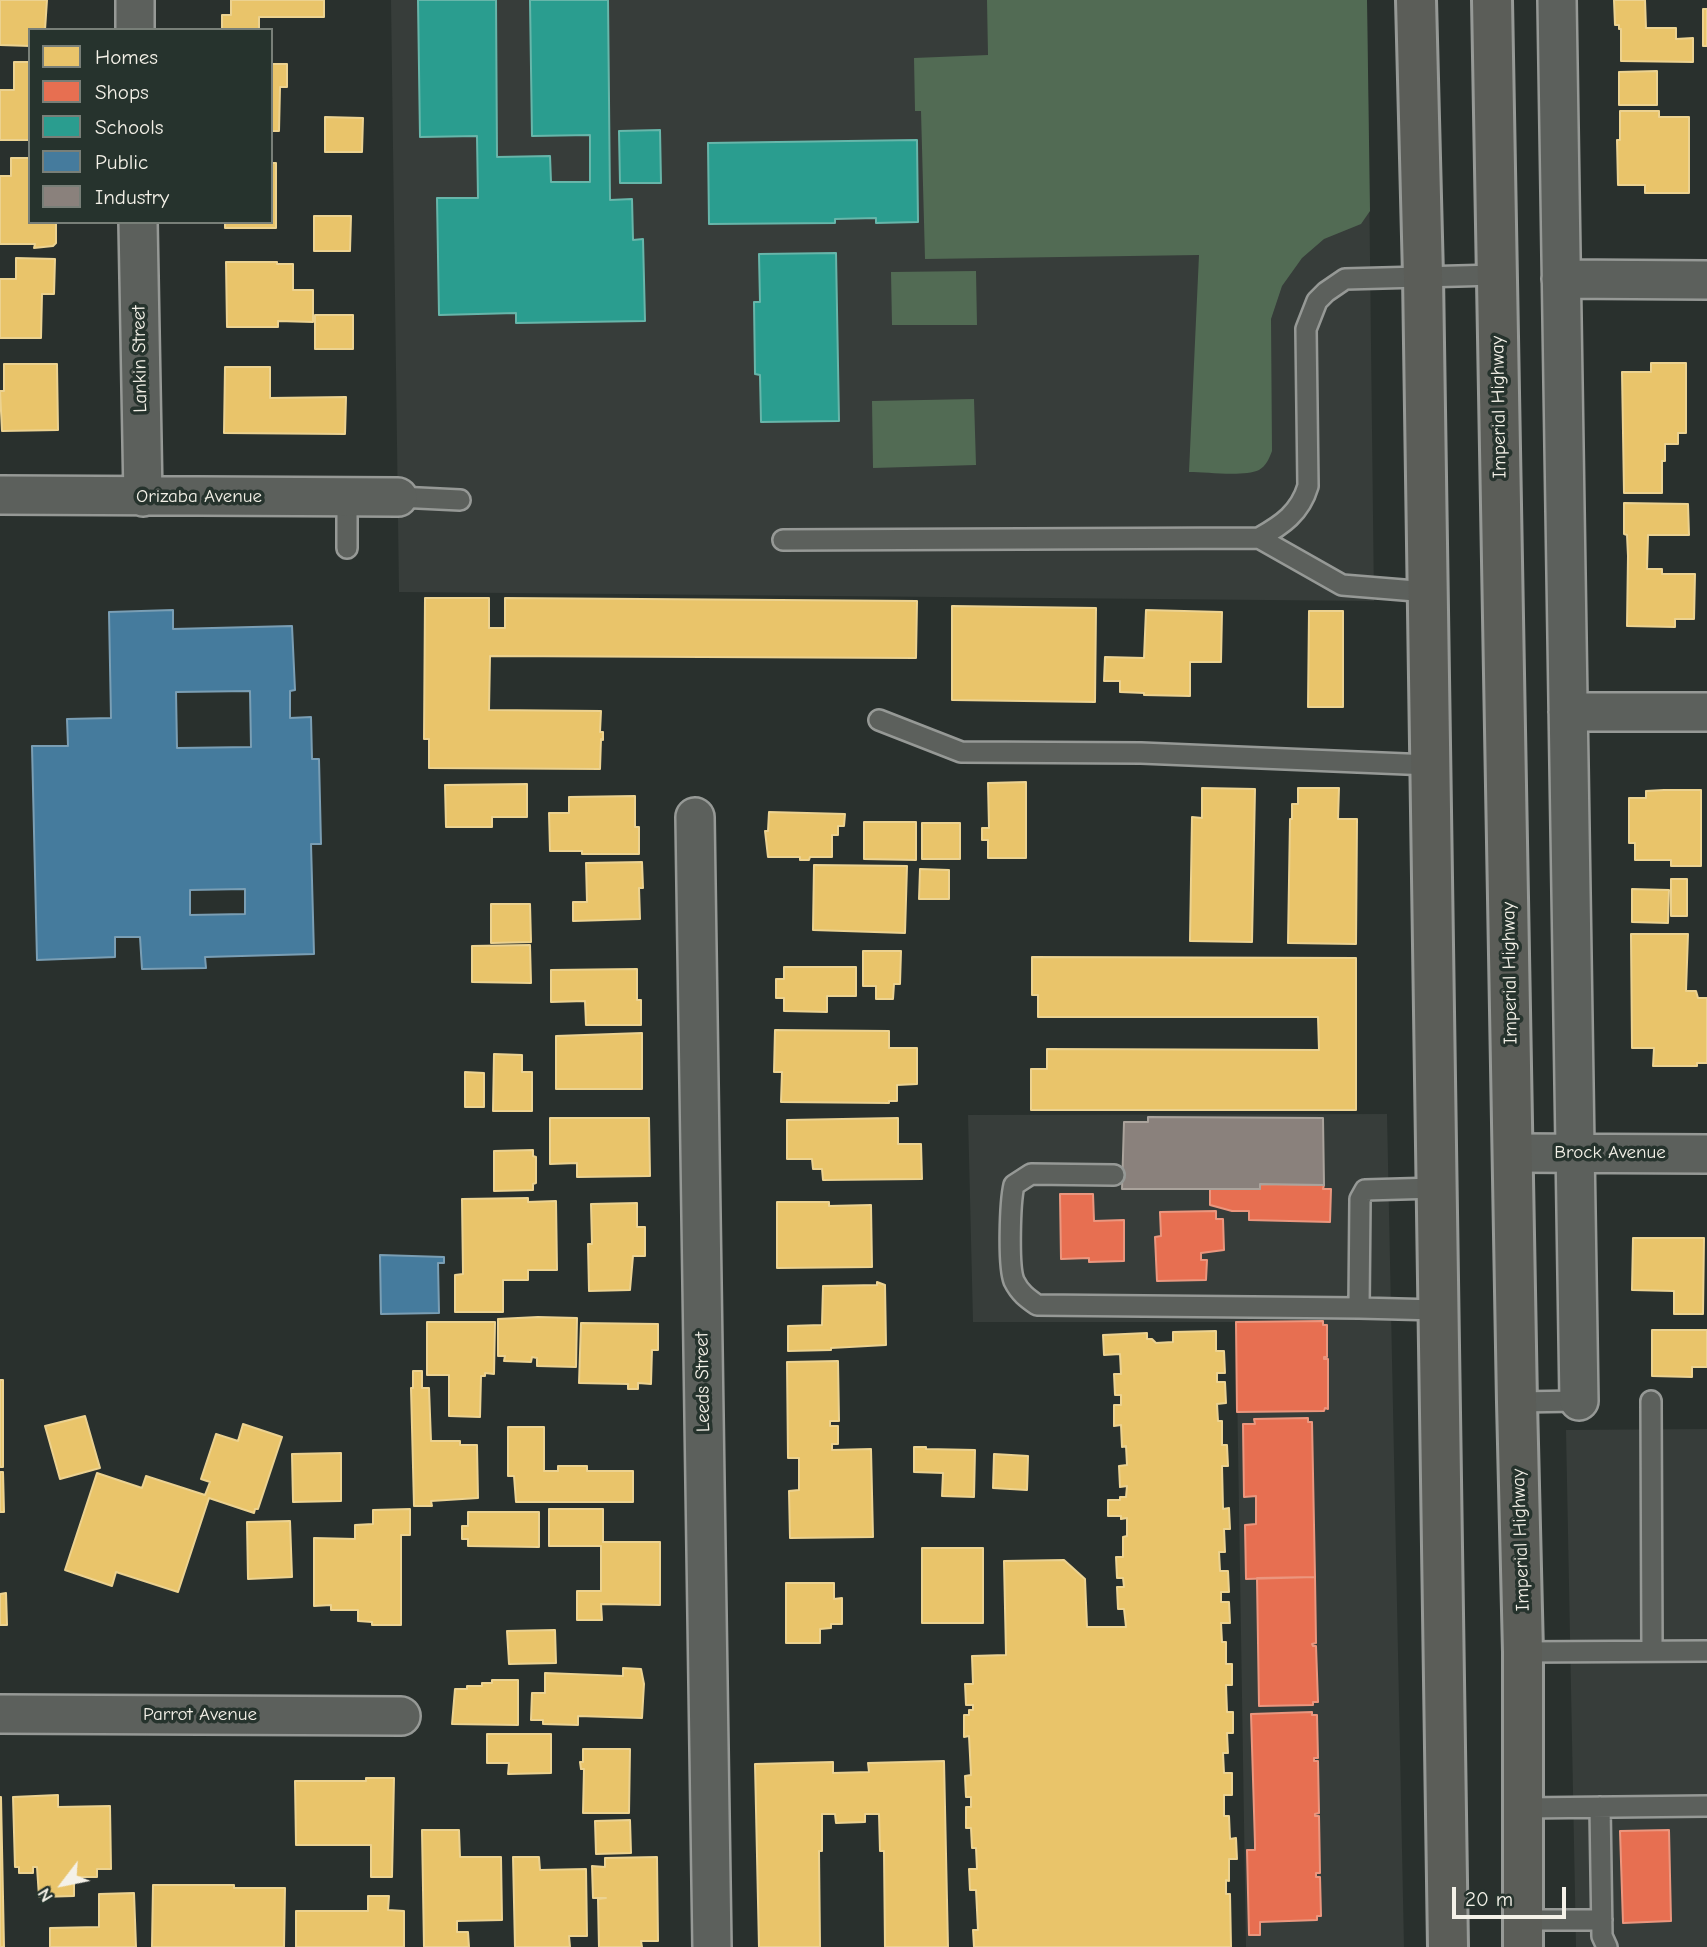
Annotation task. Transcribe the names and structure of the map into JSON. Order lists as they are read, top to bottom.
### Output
{
  "streets": {
    "main road": ["Imperial Highway"],
    "street": [
      "Lankin Street",
      "Orizaba Avenue",
      "Brock Avenue",
      "Leeds Street",
      "Parrot Avenue"
    ]
  },
  "crossings": [
    ["Lankin Street", "Orizaba Avenue"],
    ["Imperial Highway", "Brock Avenue"]
  ],
  "legend": [
    "Homes",
    "Shops",
    "Schools",
    "Public",
    "Industry"
  ],
  "scale_bar": "20 m",
  "north": "bottom left"
}
